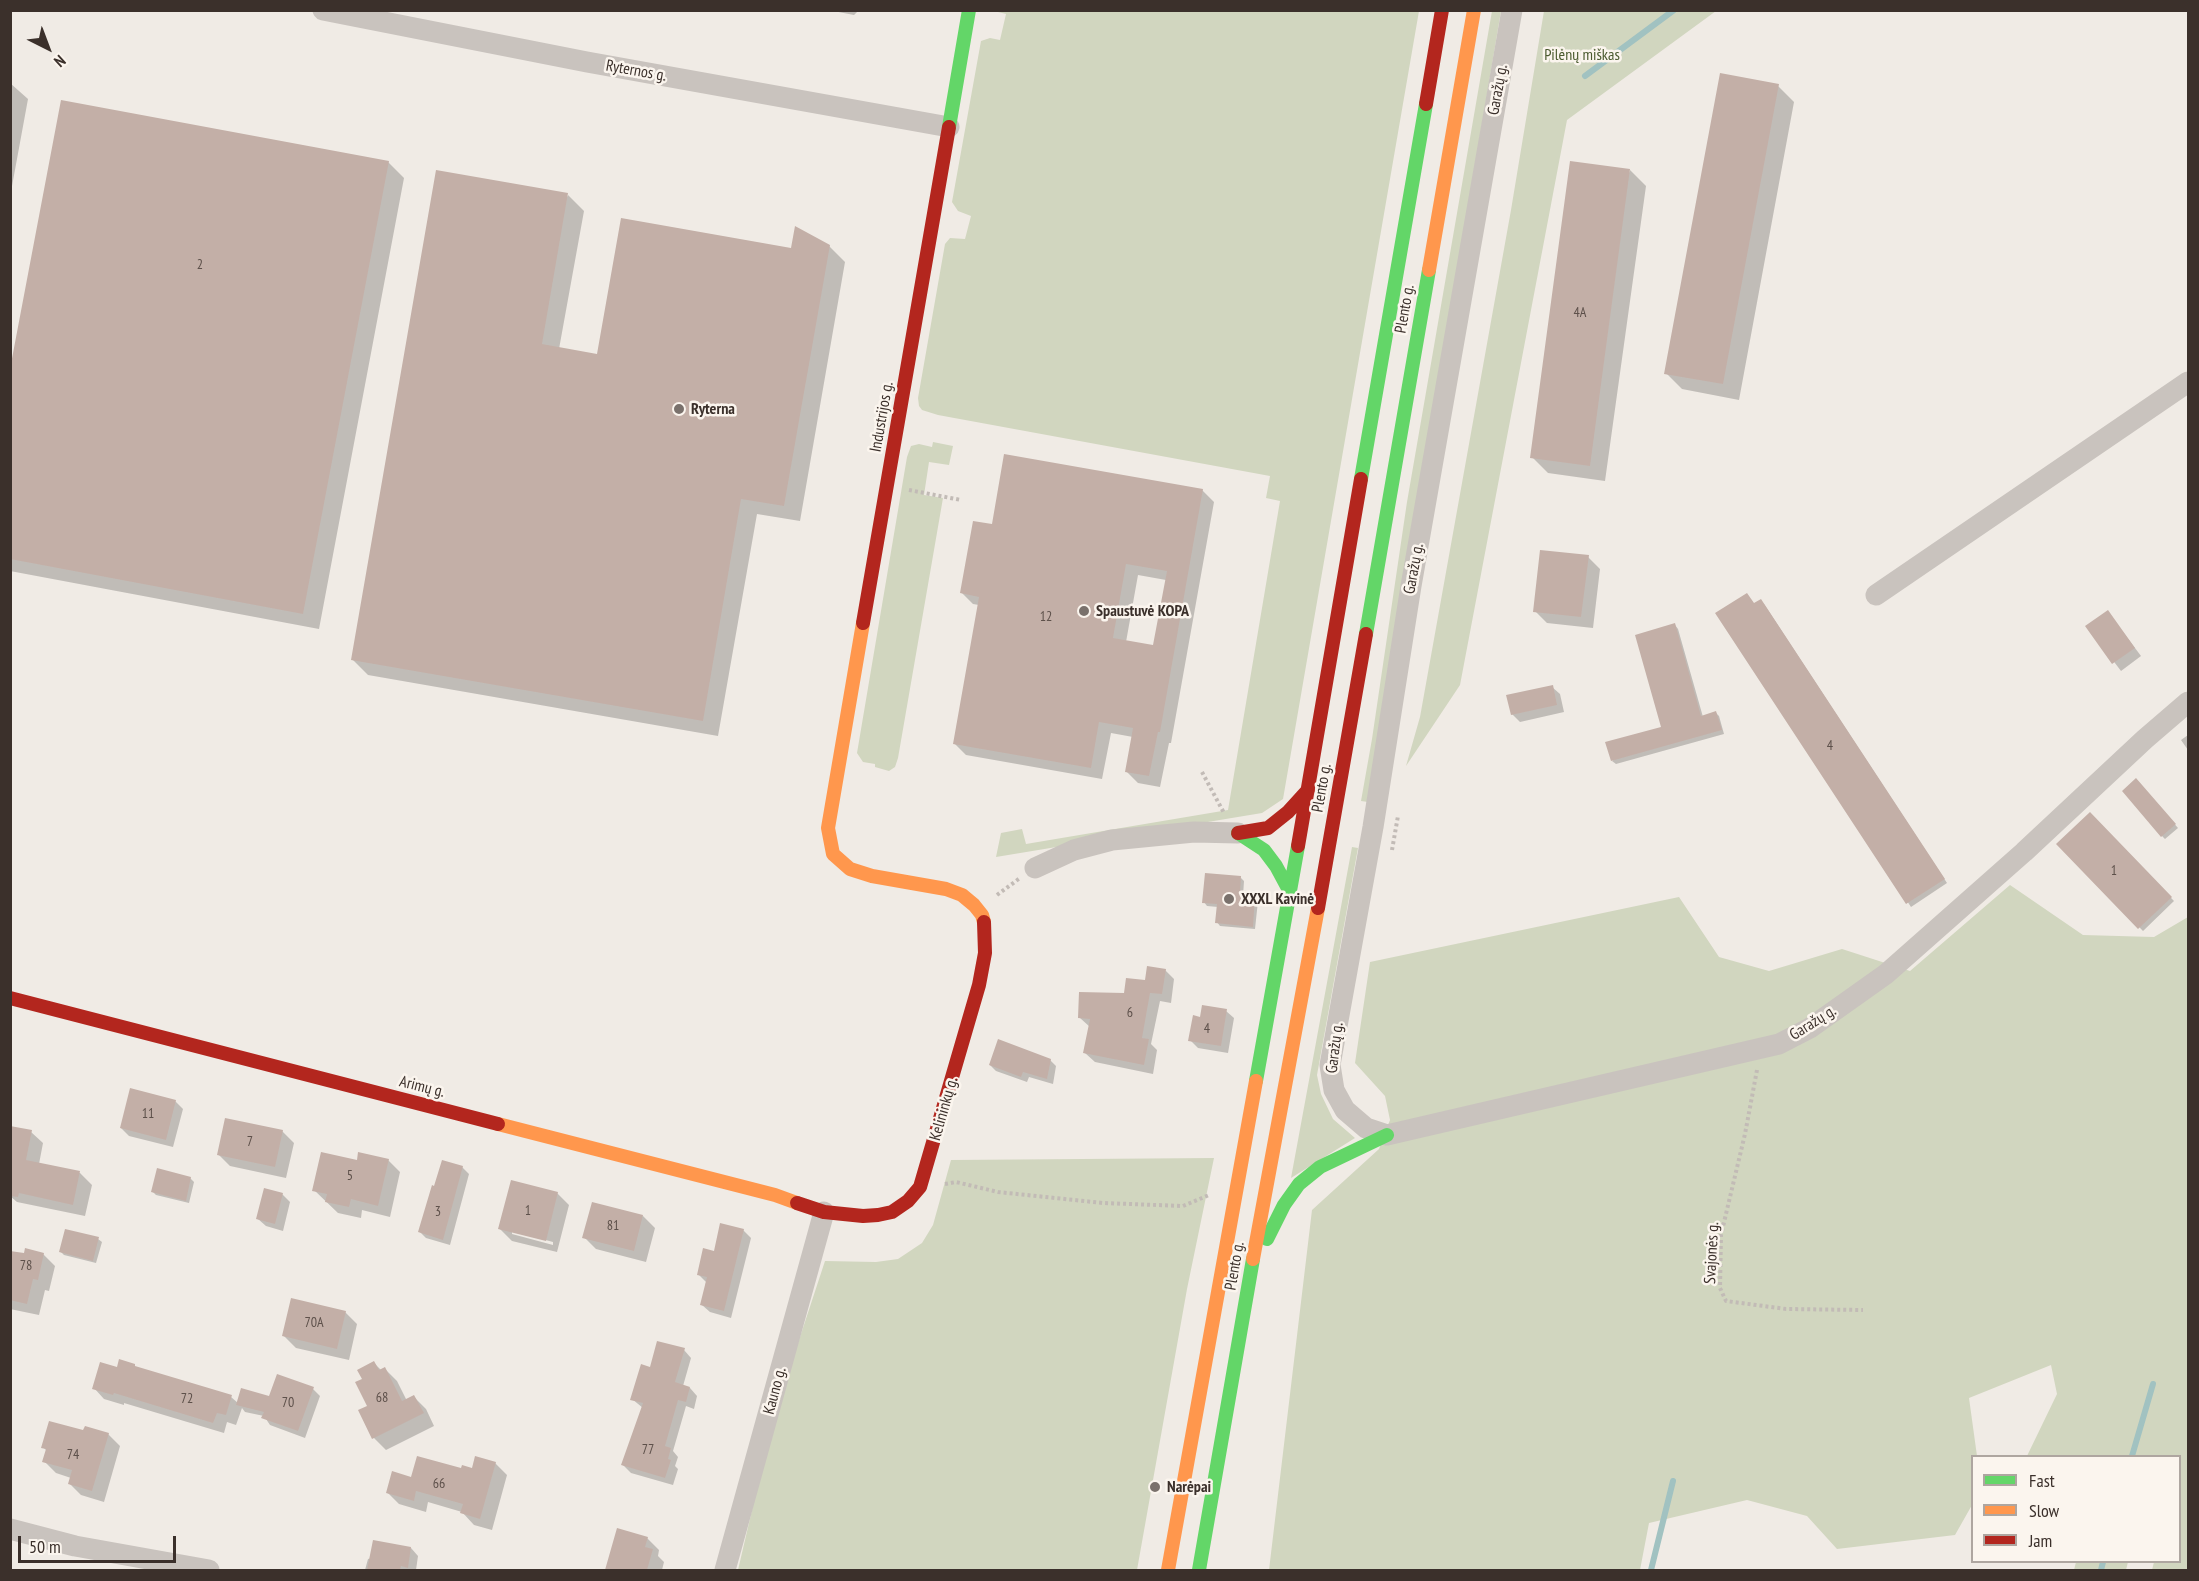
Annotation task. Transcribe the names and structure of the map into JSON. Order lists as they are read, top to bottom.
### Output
{
  "streets": {
    "main road": [
      "Plento g.",
      "Industrijos g.",
      "Arimų g.",
      "Kelininkų g."
    ],
    "street": ["Ryternos g.", "Garažų g.", "Kauno g."],
    "path": ["Svajonės g."]
  },
  "crossings": [
    ["Ryternos g.", "Industrijos g."],
    ["Garažų g.", "Svajonės g."],
    ["Industrijos g.", "Kelininkų g."],
    ["Arimų g.", "Kauno g."]
  ],
  "parks": ["Pilėnų miškas"],
  "places": [
    "Ryterna",
    "Spaustuvė KOPA",
    "XXXL Kavinė",
    "Narėpai"
  ],
  "house_numbers": [
    "2",
    "4A",
    "12",
    "4",
    "1",
    "6",
    "4",
    "11",
    "7",
    "5",
    "1",
    "3",
    "81",
    "78",
    "70A",
    "68",
    "72",
    "70",
    "77",
    "74",
    "66"
  ],
  "legend": ["Fast", "Slow", "Jam"],
  "scale_bar": "50 m",
  "north": "bottom right"
}
